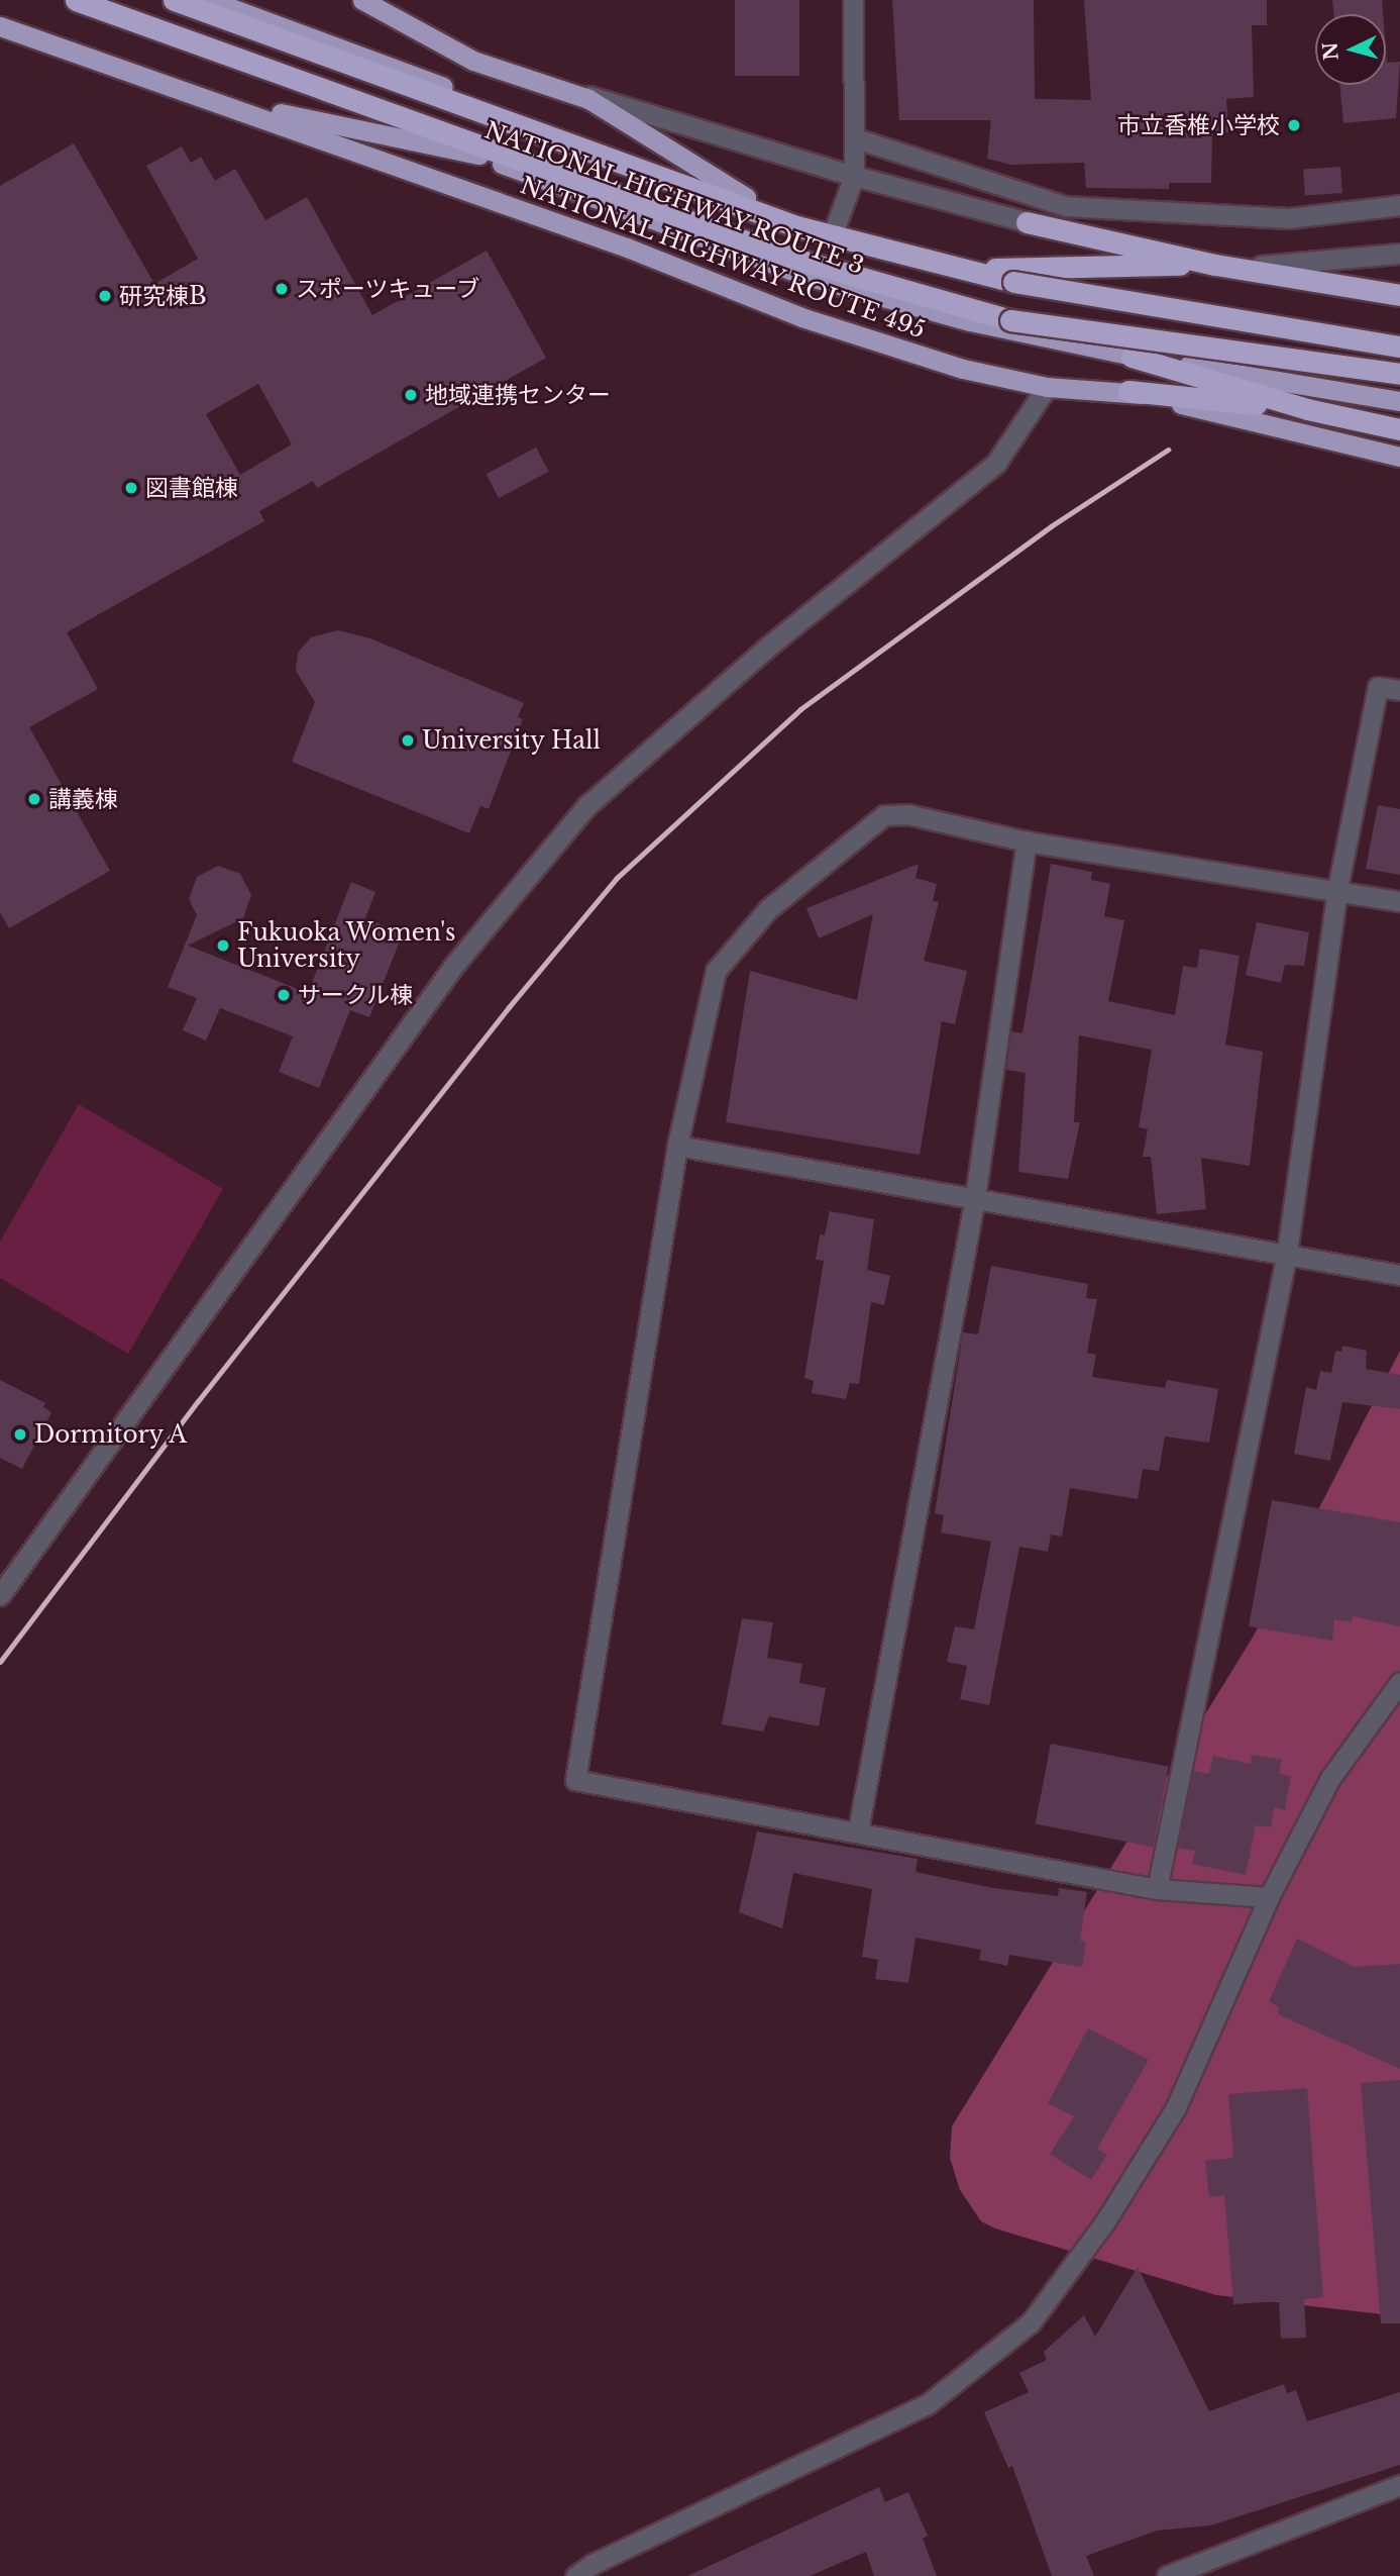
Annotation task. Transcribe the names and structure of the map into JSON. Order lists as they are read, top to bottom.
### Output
{
  "streets": {
    "highway": ["NATIONAL HIGHWAY ROUTE 3", "NATIONAL HIGHWAY ROUTE 495"]
  },
  "crossings": [
    ["NATIONAL HIGHWAY ROUTE 3", "NATIONAL HIGHWAY ROUTE 495"]
  ],
  "places": [
    "市立香椎小学校",
    "スポーツキューブ",
    "研究棟B",
    "地域連携センター",
    "図書館棟",
    "University Hall",
    "講義棟",
    "Fukuoka Women's University",
    "サークル棟",
    "Dormitory A"
  ],
  "north": "left"
}
